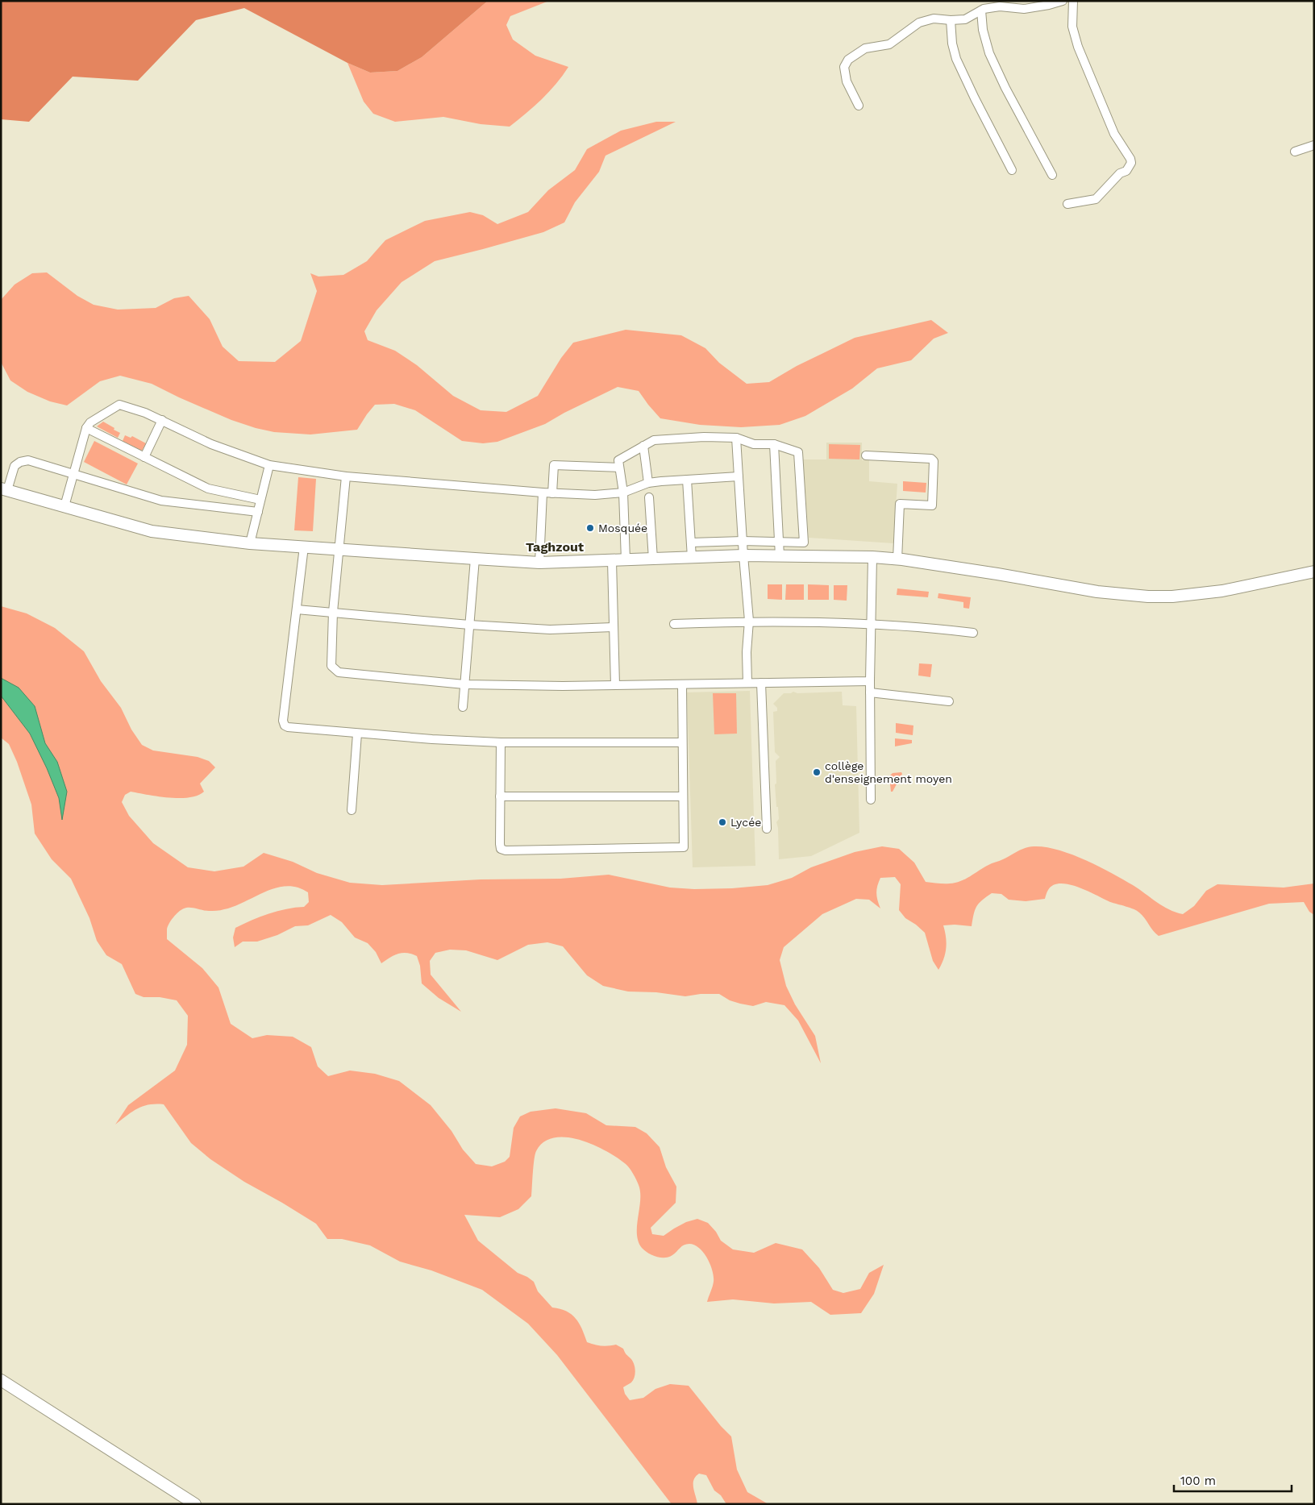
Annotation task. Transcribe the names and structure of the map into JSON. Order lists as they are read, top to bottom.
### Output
{
  "districts": ["Taghzout"],
  "places": ["Mosquée", "collège d'enseignement moyen", "Lycée"],
  "scale_bar": "100 m"
}
